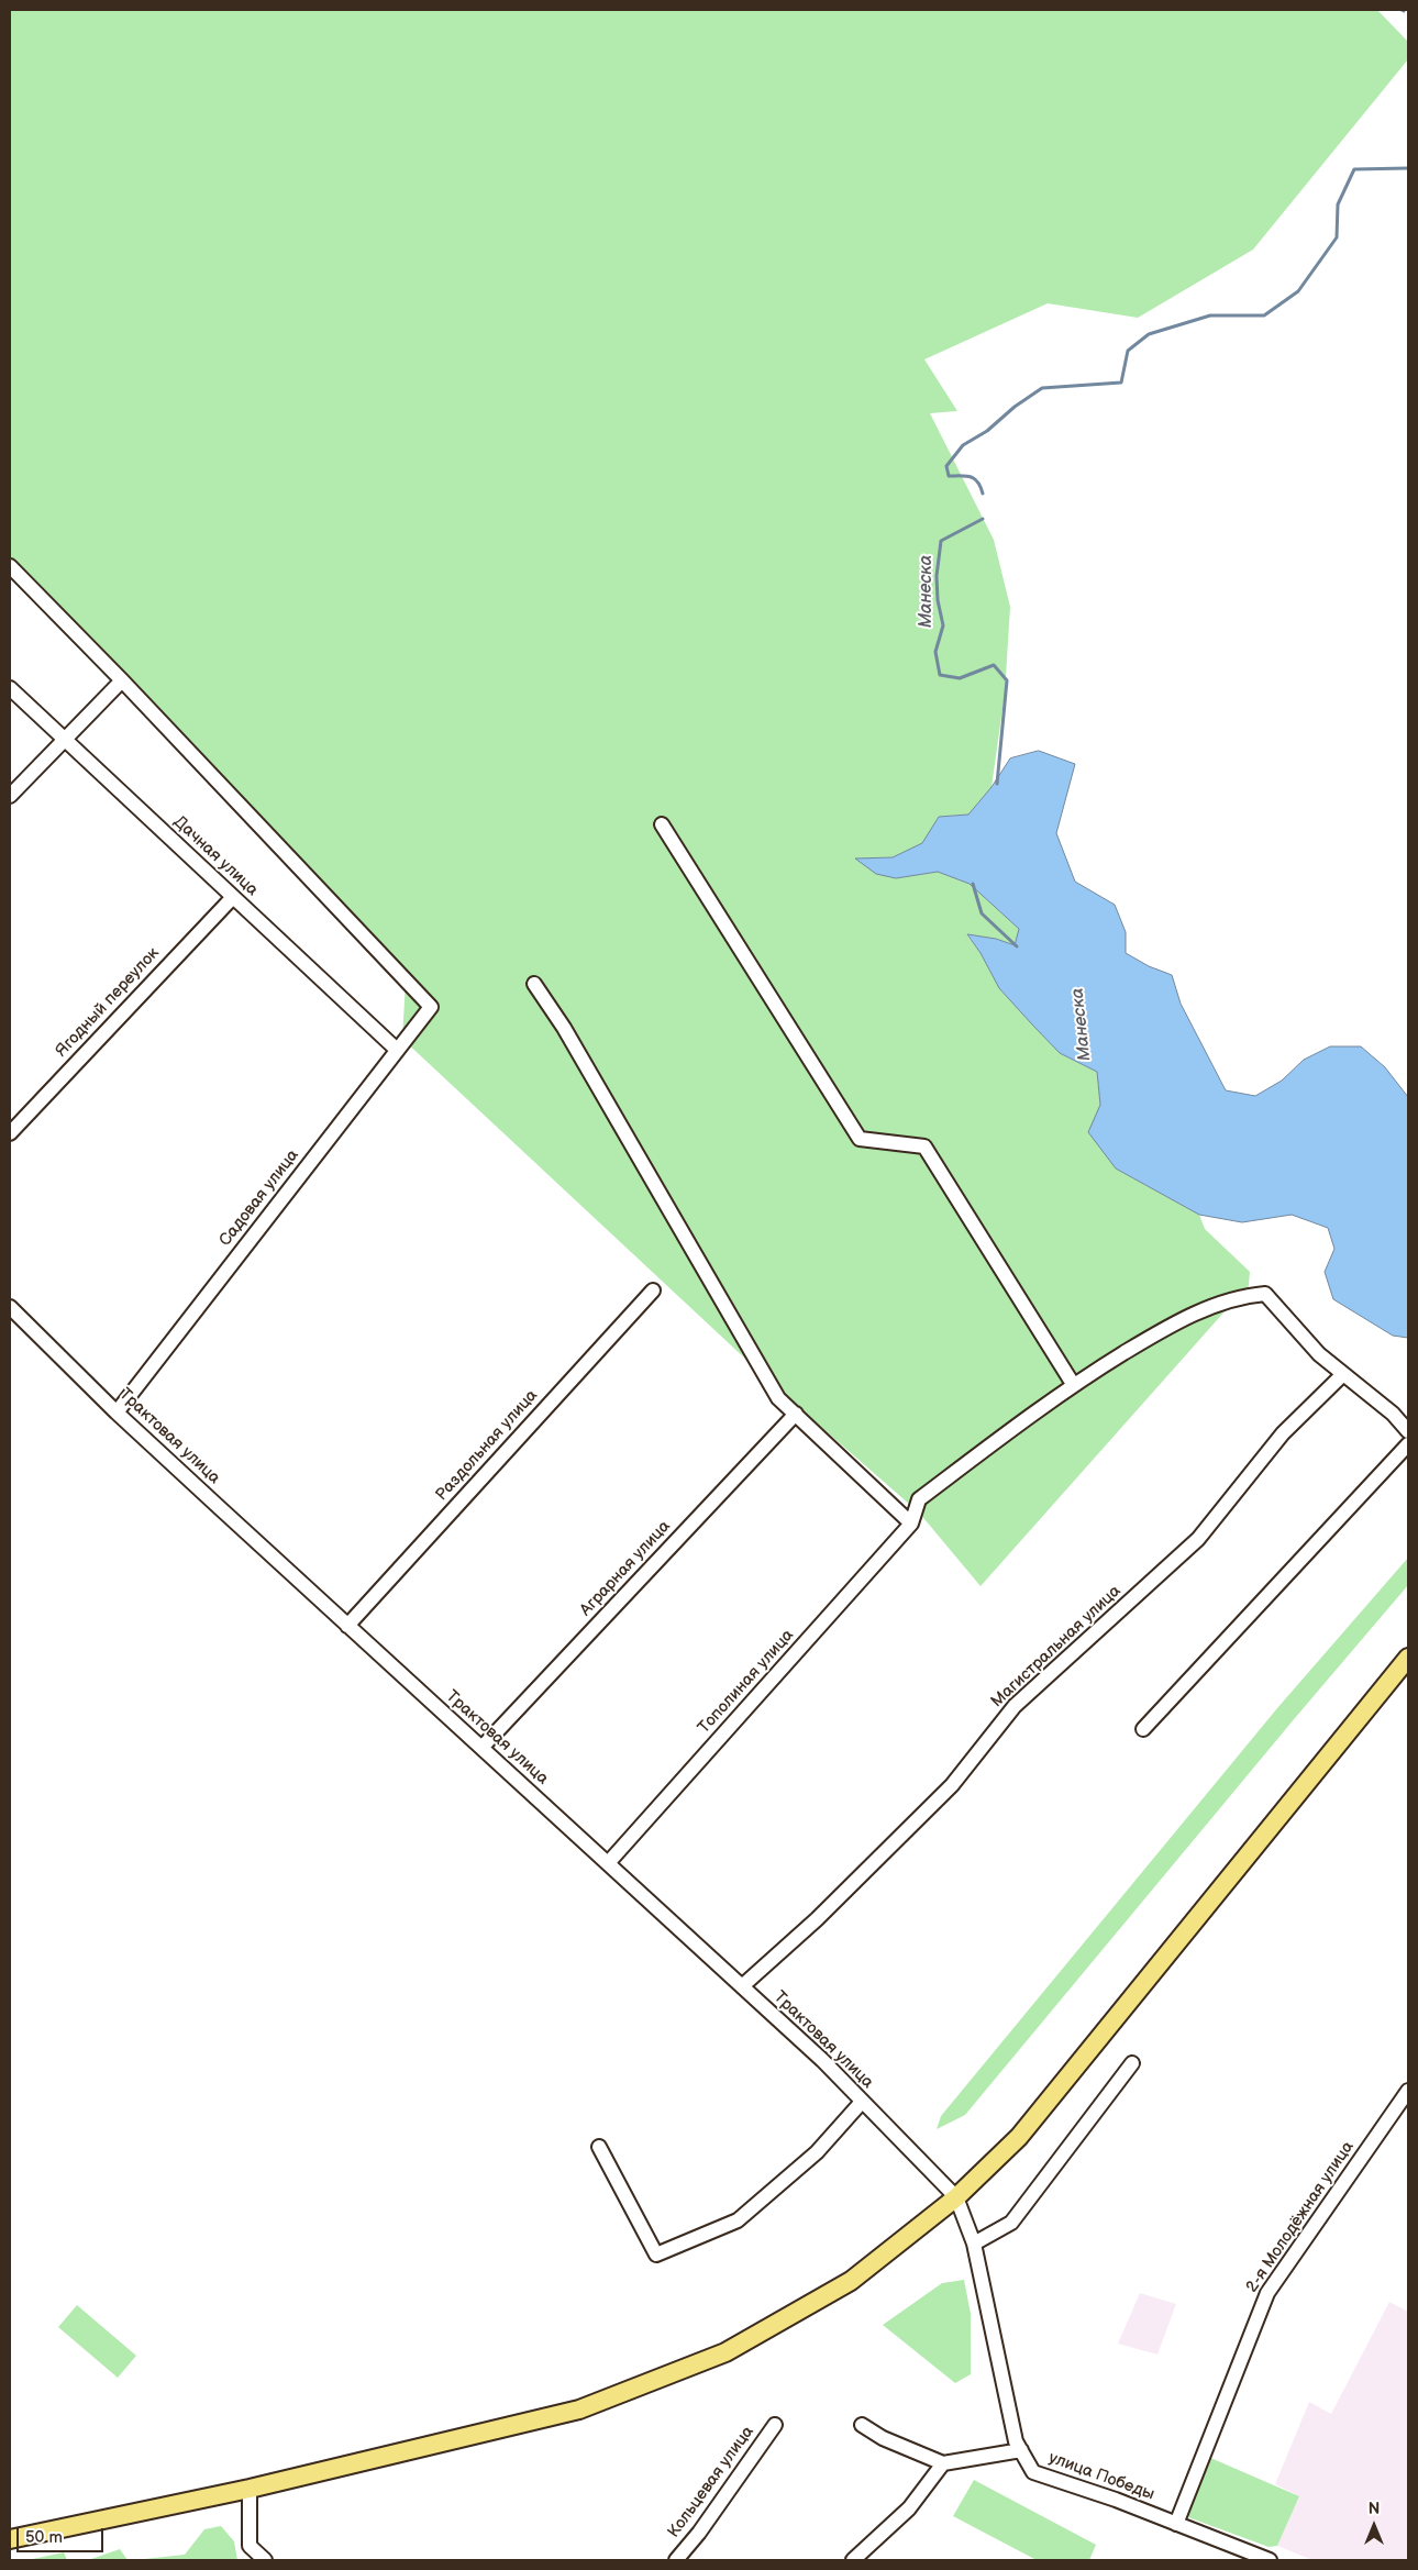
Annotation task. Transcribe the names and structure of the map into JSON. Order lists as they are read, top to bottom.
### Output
{
  "streets": {
    "street": [
      "Дачная улица",
      "Ягодный переулок",
      "Садовая улица",
      "Трактовая улица",
      "Раздольная улица",
      "Аграрная улица",
      "Магистральная улица",
      "Тополиная улица",
      "2-я Молодёжная улица",
      "улица Победы",
      "Кольцевая улица"
    ]
  },
  "crossings": [
    ["Дачная улица", "Ягодный переулок"],
    ["Дачная улица", "Садовая улица"],
    ["Садовая улица", "Трактовая улица"],
    ["Трактовая улица", "Раздольная улица"],
    ["Трактовая улица", "Аграрная улица"],
    ["Трактовая улица", "Магистральная улица"],
    ["Трактовая улица", "Тополиная улица"],
    ["Трактовая улица", "улица Победы"],
    ["2-я Молодёжная улица", "улица Победы"]
  ],
  "water": ["Манеска"],
  "scale_bar": "50 m",
  "north": "top"
}
